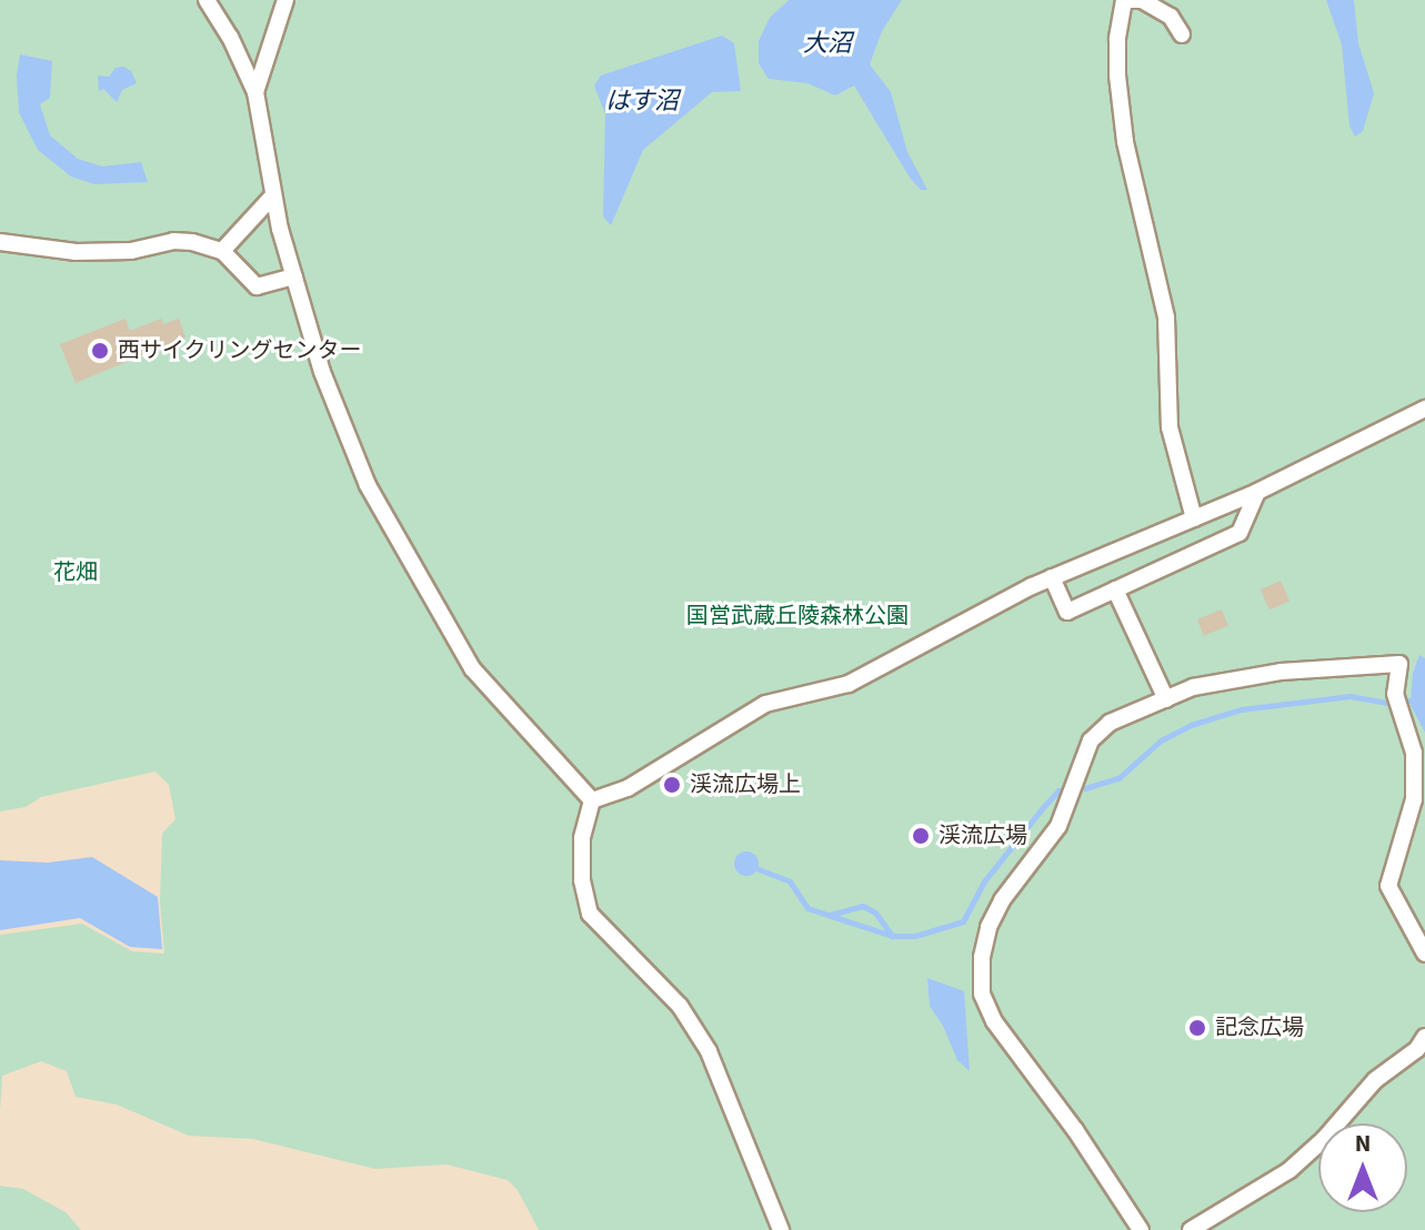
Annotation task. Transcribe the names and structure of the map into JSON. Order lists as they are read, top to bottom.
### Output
{
  "water": ["大沼", "はす沼"],
  "parks": ["花畑", "国営武蔵丘陵森林公園"],
  "places": [
    "西サイクリングセンター",
    "渓流広場上",
    "渓流広場",
    "記念広場"
  ],
  "north": "top"
}
